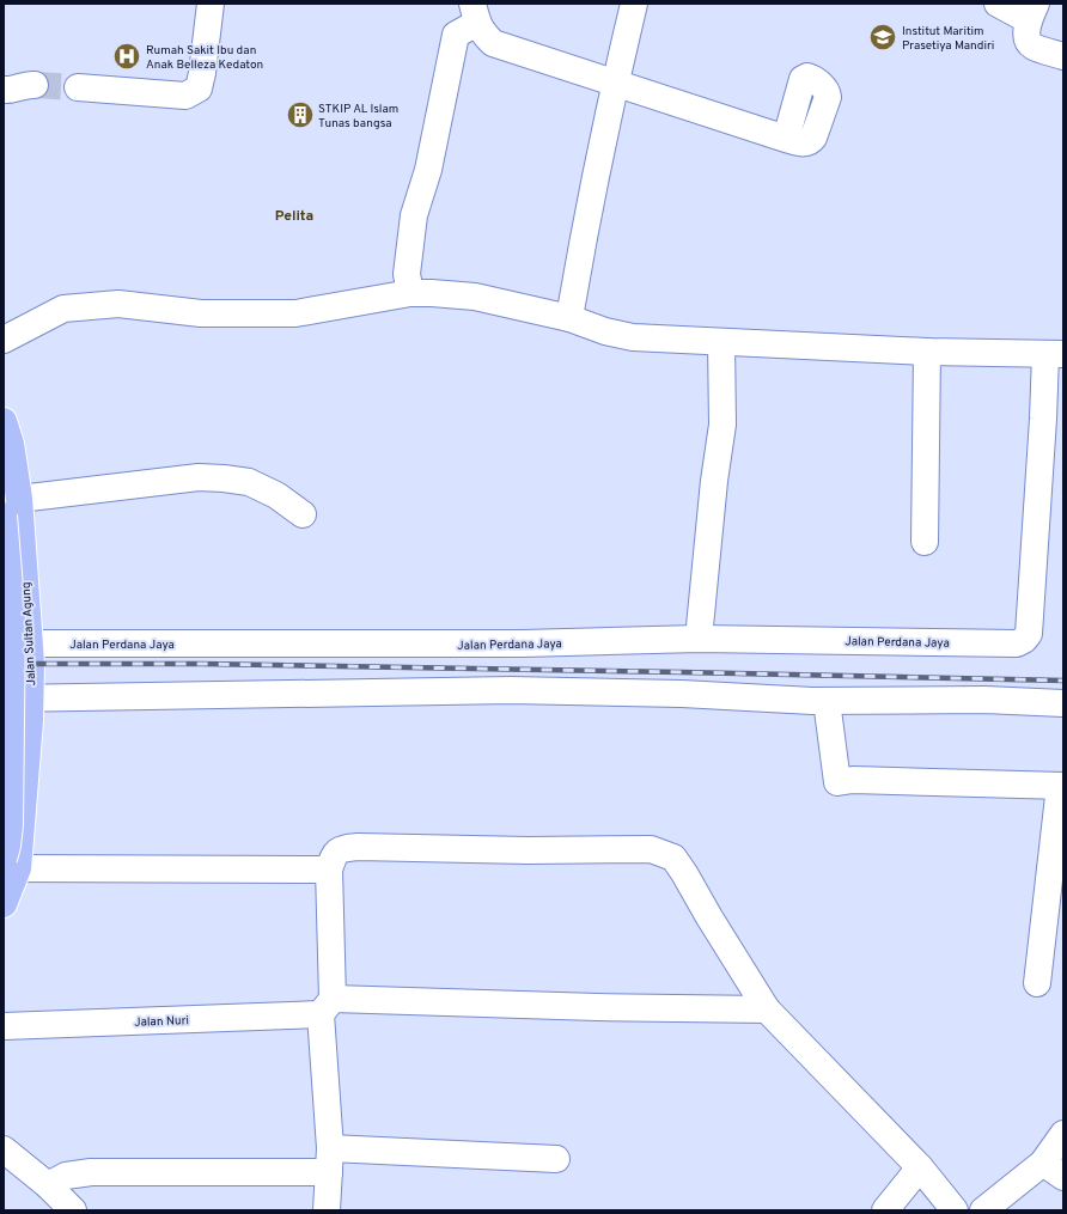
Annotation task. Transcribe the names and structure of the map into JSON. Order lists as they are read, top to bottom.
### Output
{
  "streets": {
    "main road": ["Jalan Sultan Agung"],
    "street": ["Jalan Perdana Jaya", "Jalan Nuri"]
  },
  "crossings": [
    ["Jalan Sultan Agung", "Jalan Perdana Jaya"]
  ],
  "districts": ["Pelita"],
  "places": {
    "school or university": ["Institut Maritim Prasetiya Mandiri"],
    "hospital": ["Rumah Sakit Ibu dan Anak Belleza Kedaton"],
    "building": ["STKIP AL Islam Tunas bangsa"]
  }
}
